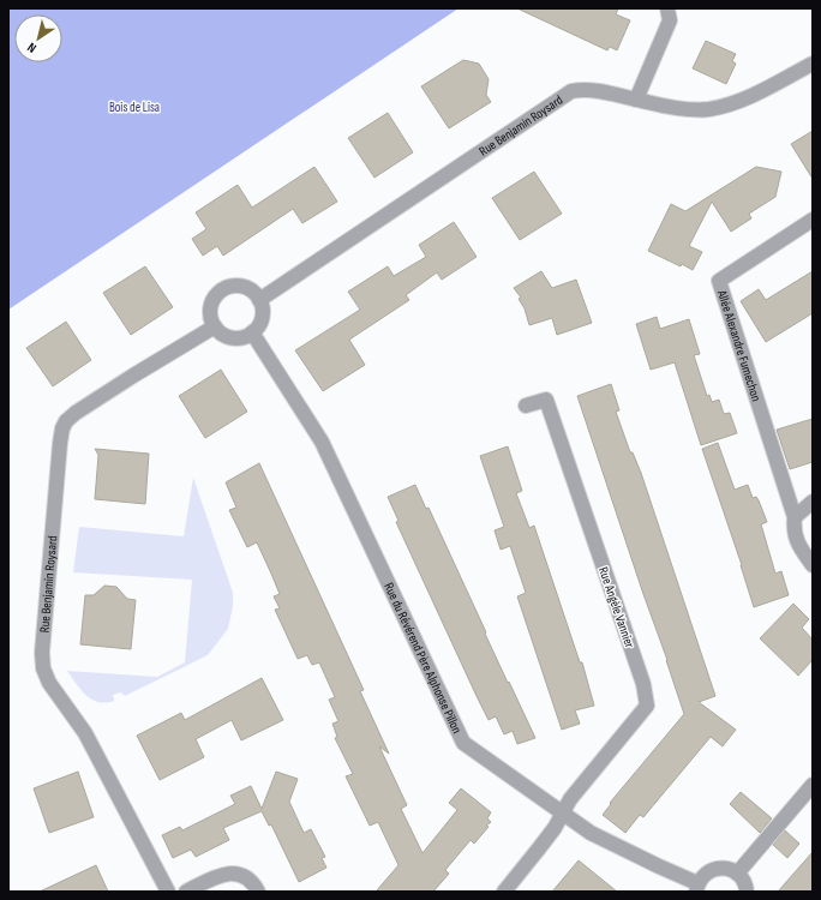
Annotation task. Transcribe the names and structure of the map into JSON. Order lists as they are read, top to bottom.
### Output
{
  "streets": {
    "street": [
      "Rue Benjamin Roysard",
      "Allée Alexandre Fumechon",
      "Rue Angèle Vannier",
      "Rue du Révérend Père Alphonse Pillon"
    ]
  },
  "crossings": [
    ["Rue Benjamin Roysard", "Rue du Révérend Père Alphonse Pillon"],
    ["Rue Angèle Vannier", "Rue du Révérend Père Alphonse Pillon"]
  ],
  "parks": ["Bois de Lisa"],
  "north": "bottom left"
}
